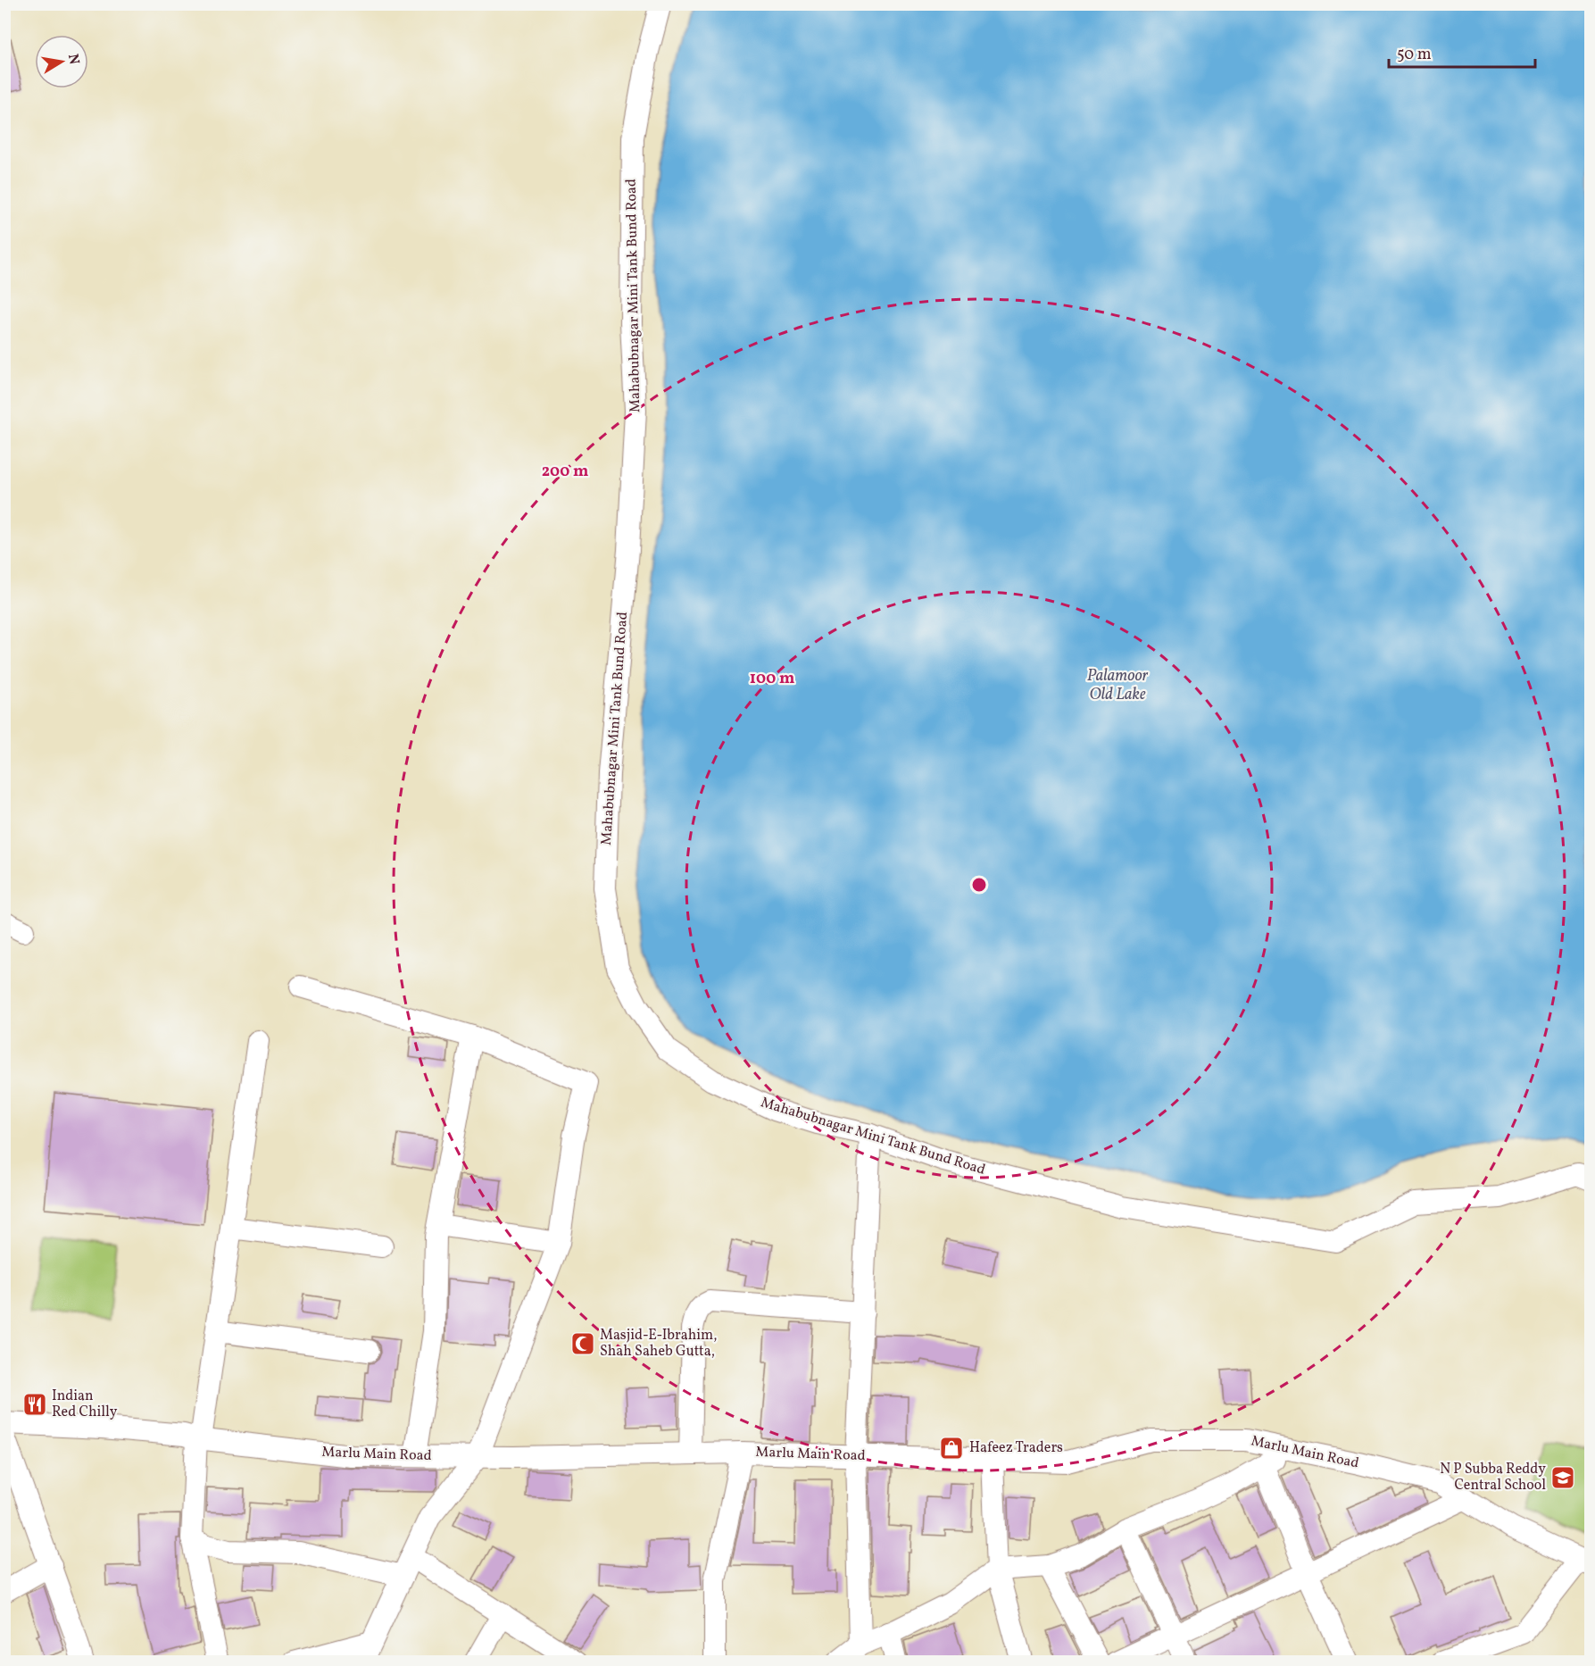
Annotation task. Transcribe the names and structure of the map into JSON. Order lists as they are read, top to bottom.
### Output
{
  "streets": {
    "street": ["Mahabubnagar Mini Tank Bund Road", "Marlu Main Road"]
  },
  "water": ["Palamoor Old Lake"],
  "places": {
    "mosque": ["Masjid-E-Ibrahim, Shah Saheb Gutta,"],
    "restaurant": ["Indian Red Chilly"],
    "shop": ["Hafeez Traders"],
    "school or university": ["N P Subba Reddy Central School"]
  },
  "scale_bar": "50 m",
  "north": "right",
  "rings": ["200 m", "100 m"]
}
